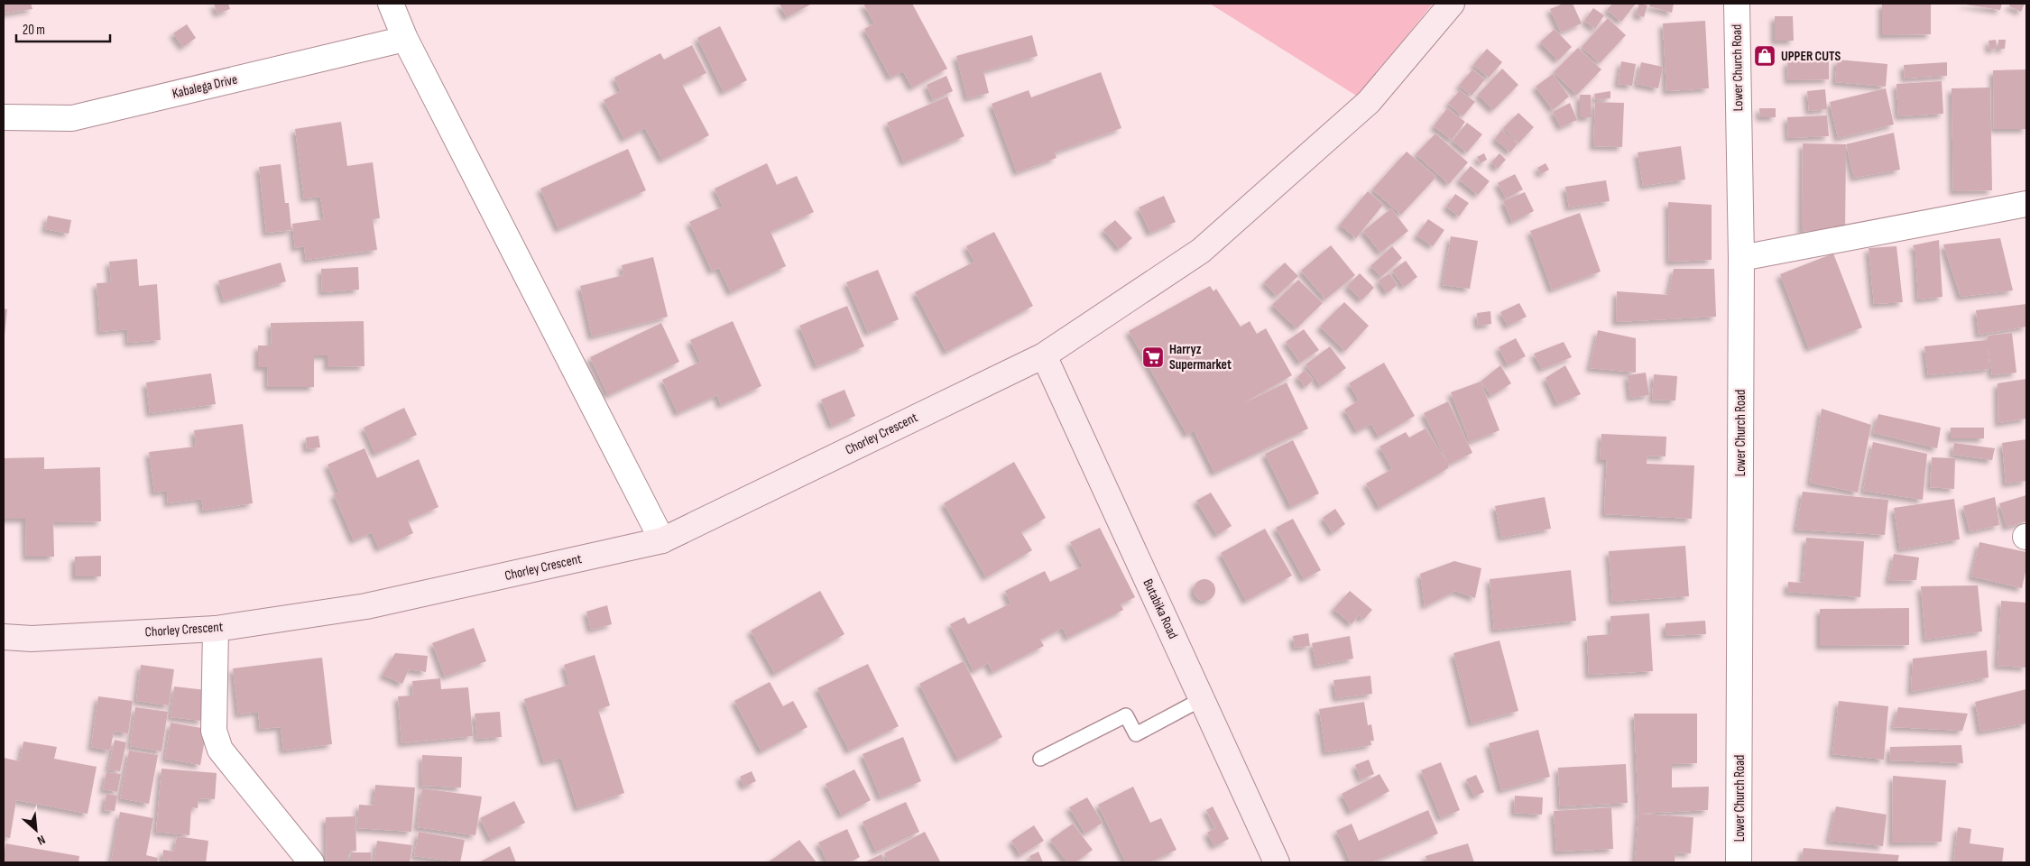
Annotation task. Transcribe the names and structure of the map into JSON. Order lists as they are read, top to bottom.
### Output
{
  "streets": {
    "main road": ["Chorley Crescent", "Butabika Road"],
    "street": ["Lower Church Road", "Kabalega Drive"]
  },
  "crossings": [
    ["Chorley Crescent", "Butabika Road"]
  ],
  "places": {
    "shop": ["UPPER CUTS"],
    "supermarket": ["Harryz Supermarket"]
  },
  "scale_bar": "20 m",
  "north": "bottom right"
}
